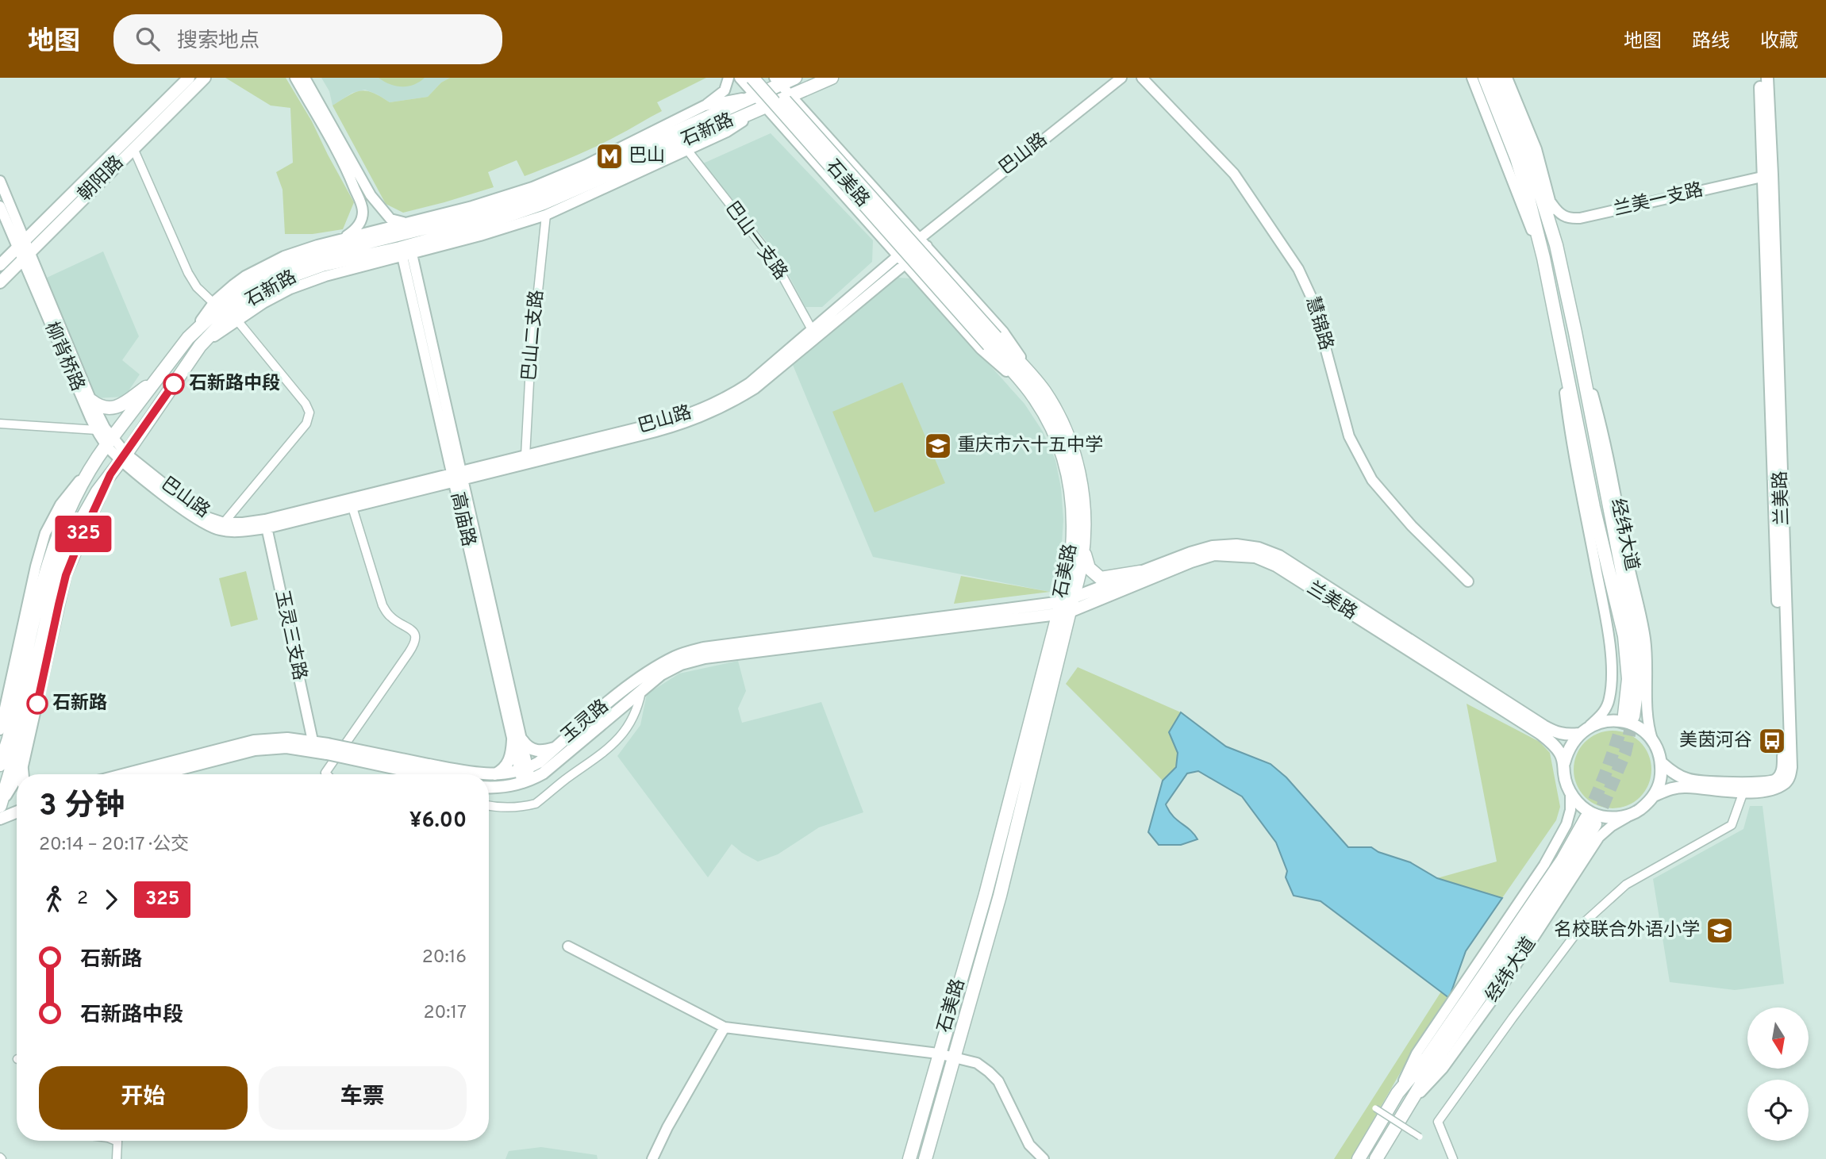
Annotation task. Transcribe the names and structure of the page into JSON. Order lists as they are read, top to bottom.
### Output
{
  "streets": {
    "main road": [
      "石新路",
      "朝阳路",
      "石美路",
      "兰美路",
      "经纬大道",
      "玉灵路"
    ],
    "street": [
      "巴山路",
      "兰美一支路",
      "巴山一支路",
      "慧锦路",
      "巴山二支路",
      "柳背桥路",
      "高庙路",
      "玉灵三支路"
    ]
  },
  "crossings": [
    ["石新路", "巴山路"],
    ["石新路", "柳背桥路"],
    ["巴山路", "巴山一支路"],
    ["巴山路", "巴山二支路"],
    ["巴山路", "柳背桥路"],
    ["巴山路", "高庙路"],
    ["巴山路", "玉灵三支路"],
    ["朝阳路", "柳背桥路"],
    ["石美路", "兰美路"],
    ["石美路", "玉灵路"],
    ["兰美一支路", "兰美路"],
    ["兰美路", "经纬大道"],
    ["兰美路", "玉灵路"],
    ["高庙路", "玉灵路"],
    ["玉灵三支路", "玉灵路"]
  ],
  "places": {
    "metro station": ["巴山"],
    "other": ["石新路中段", "石新路"],
    "school or university": ["重庆市六十五中学", "名校联合外语小学"],
    "bus stop": ["美茵河谷"]
  },
  "lines": ["bus line 325"],
  "north": "bottom",
  "page": {
    "header": "地图",
    "search": "搜索地点",
    "nav": ["地图", "路线", "收藏"],
    "on_map": "325",
    "heading": ["3 分钟", "20:14 – 20:17 · 公交", "¥6.00"],
    "legs": ["2", "325"],
    "list": [
      {
        "name": "石新路",
        "value": "20:16"
      },
      {
        "name": "石新路中段",
        "value": "20:17"
      }
    ],
    "buttons": ["开始", "车票"]
  }
}
